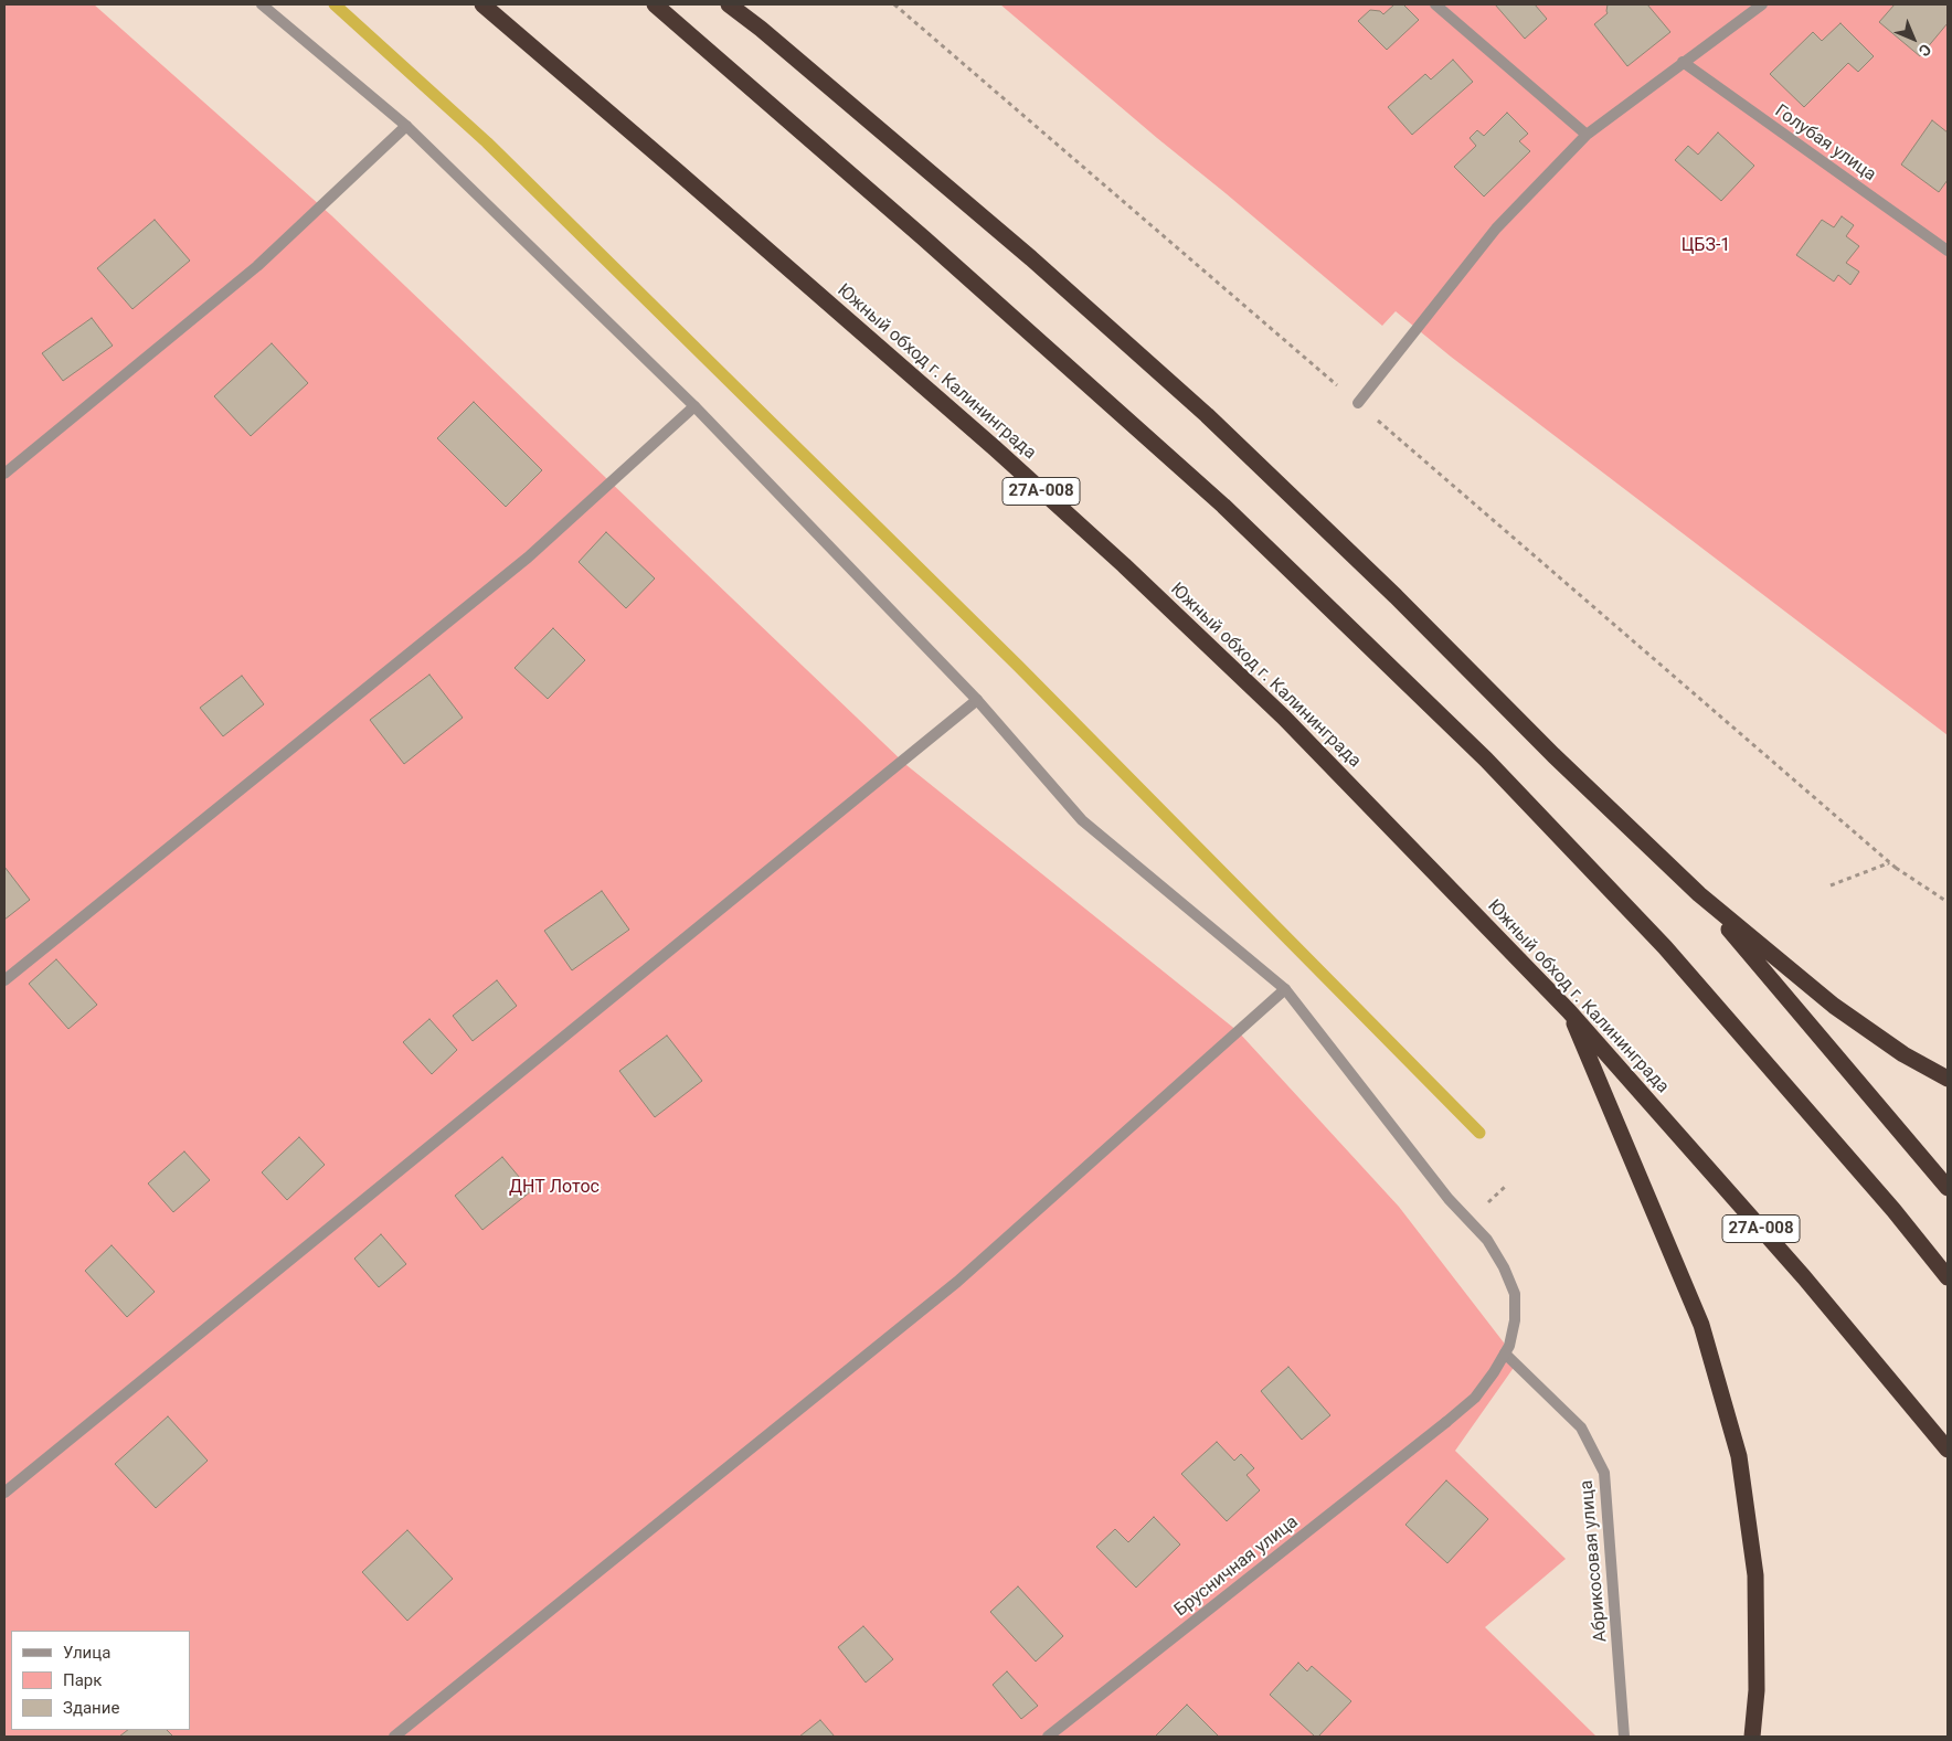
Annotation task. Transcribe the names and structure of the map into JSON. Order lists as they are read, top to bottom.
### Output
{
  "streets": {
    "highway": ["Южный обход г. Калининграда", "27А-008"],
    "street": ["Голубая улица", "Абрикосовая улица", "Брусничная улица"]
  },
  "crossings": [
    ["Абрикосовая улица", "Брусничная улица"]
  ],
  "parks": ["ЦБЗ-1", "ДНТ Лотос"],
  "legend": ["Улица", "Парк", "Здание"],
  "north": "bottom right"
}
